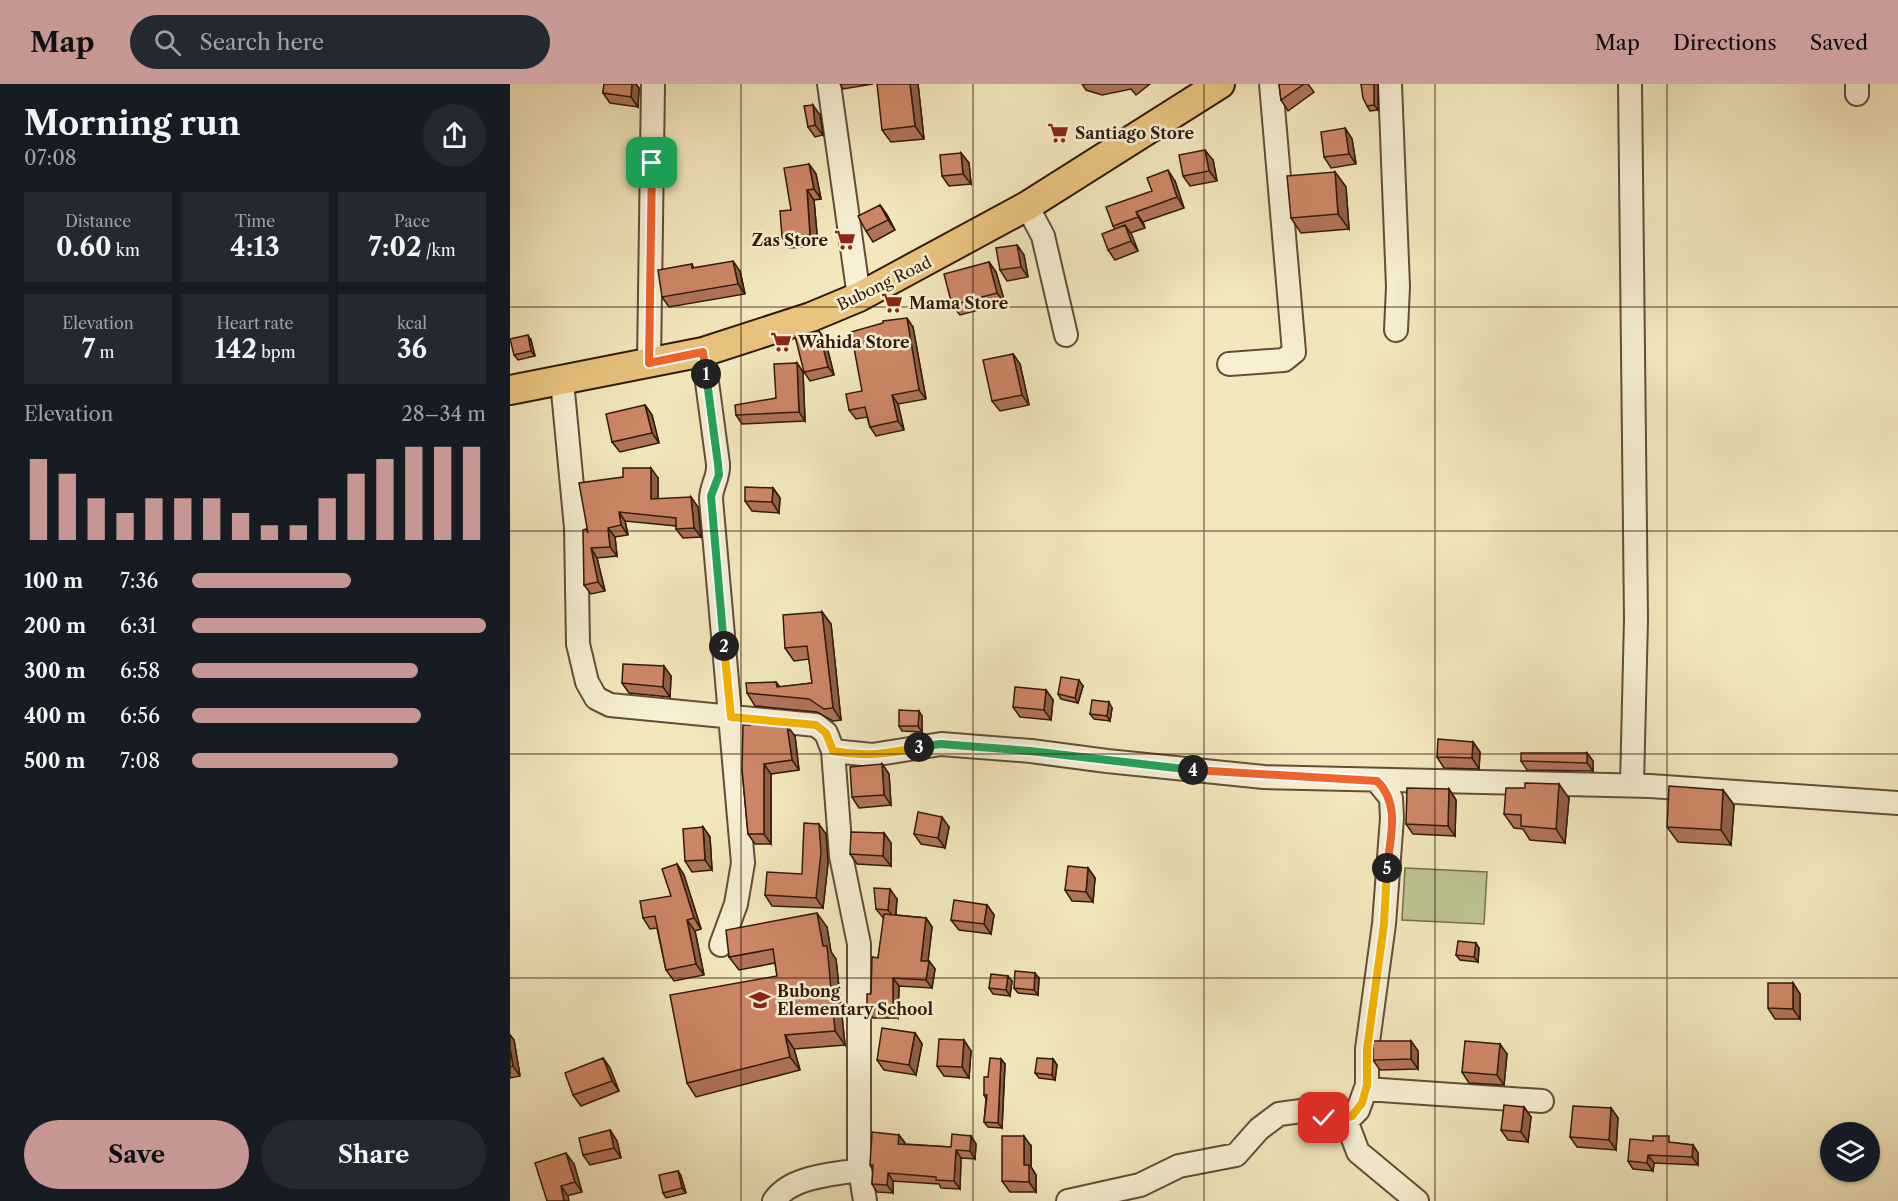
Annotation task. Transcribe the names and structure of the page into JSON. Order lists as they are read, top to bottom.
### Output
{
  "streets": {
    "main road": ["Bubong Road"]
  },
  "places": {
    "supermarket": [
      "Santiago Store",
      "Zas Store",
      "Mama Store",
      "Wahida Store"
    ],
    "school or university": ["Bubong Elementary School"]
  },
  "page": {
    "header": "Map",
    "search": "Search here",
    "nav": ["Map", "Directions", "Saved"],
    "heading": ["Morning run", "07:08"],
    "stats": [
      ["Distance", "0.60 km"],
      ["Time", "4:13"],
      ["Pace", "7:02 /km"],
      ["Elevation", "7 m"],
      ["Heart rate", "142 bpm"],
      ["kcal", "36"]
    ],
    "pins": [
      "1",
      "2",
      "3",
      "4",
      "5"
    ],
    "chart": ["Elevation", "28–34 m"],
    "list": [
      {
        "name": "100 m",
        "note": "7:36"
      },
      {
        "name": "200 m",
        "note": "6:31"
      },
      {
        "name": "300 m",
        "note": "6:58"
      },
      {
        "name": "400 m",
        "note": "6:56"
      },
      {
        "name": "500 m",
        "note": "7:08"
      }
    ],
    "buttons": ["Save", "Share"]
  }
}
